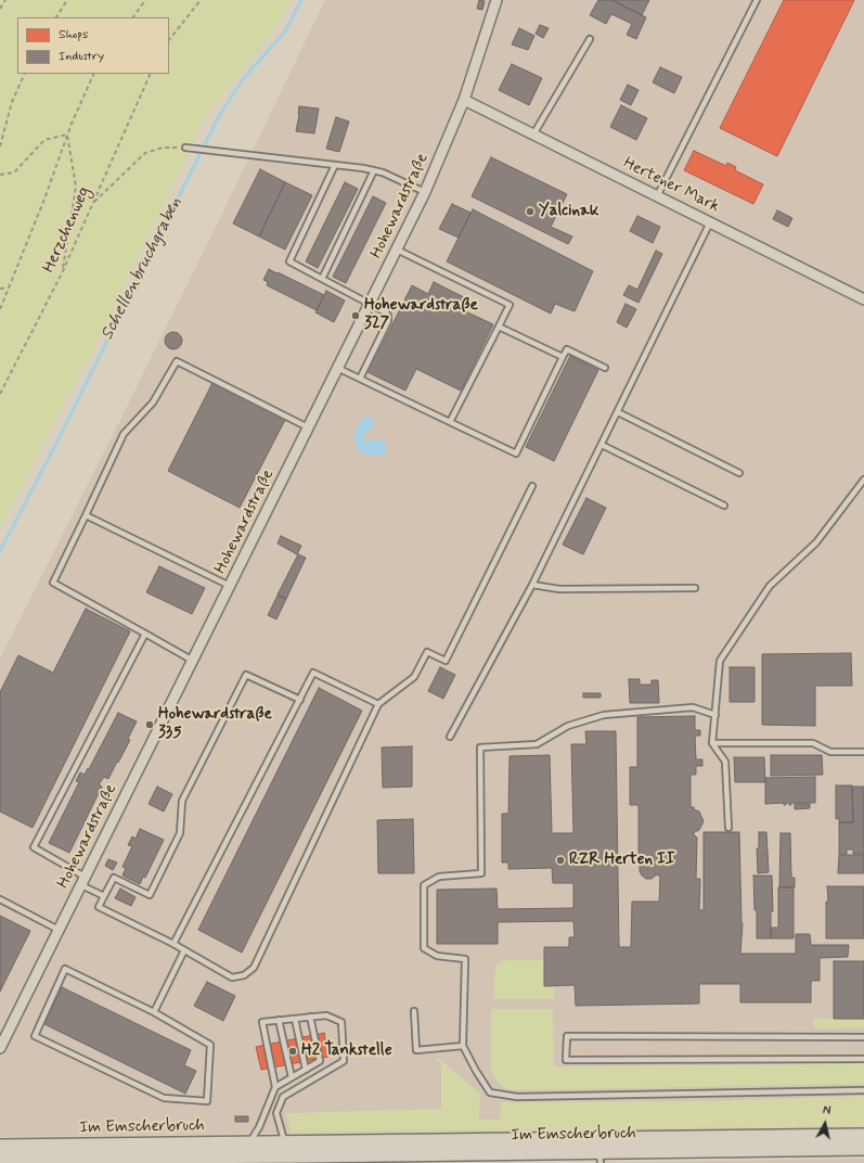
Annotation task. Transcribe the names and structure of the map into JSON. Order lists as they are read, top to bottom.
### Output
{
  "streets": {
    "main road": ["Im Emscherbruch"],
    "street": ["Hertener Mark", "Hohewardstraße"],
    "path": ["Herzchenweg"]
  },
  "crossings": [
    ["Hertener Mark", "Hohewardstraße"]
  ],
  "water": ["Schellenbruchgraben"],
  "places": [
    "Yalcinak",
    "Hohewardstraße 327",
    "Hohewardstraße 335",
    "RZR Herten II",
    "H2 Tankstelle"
  ],
  "legend": ["Shops", "Industry"],
  "north": "top"
}
